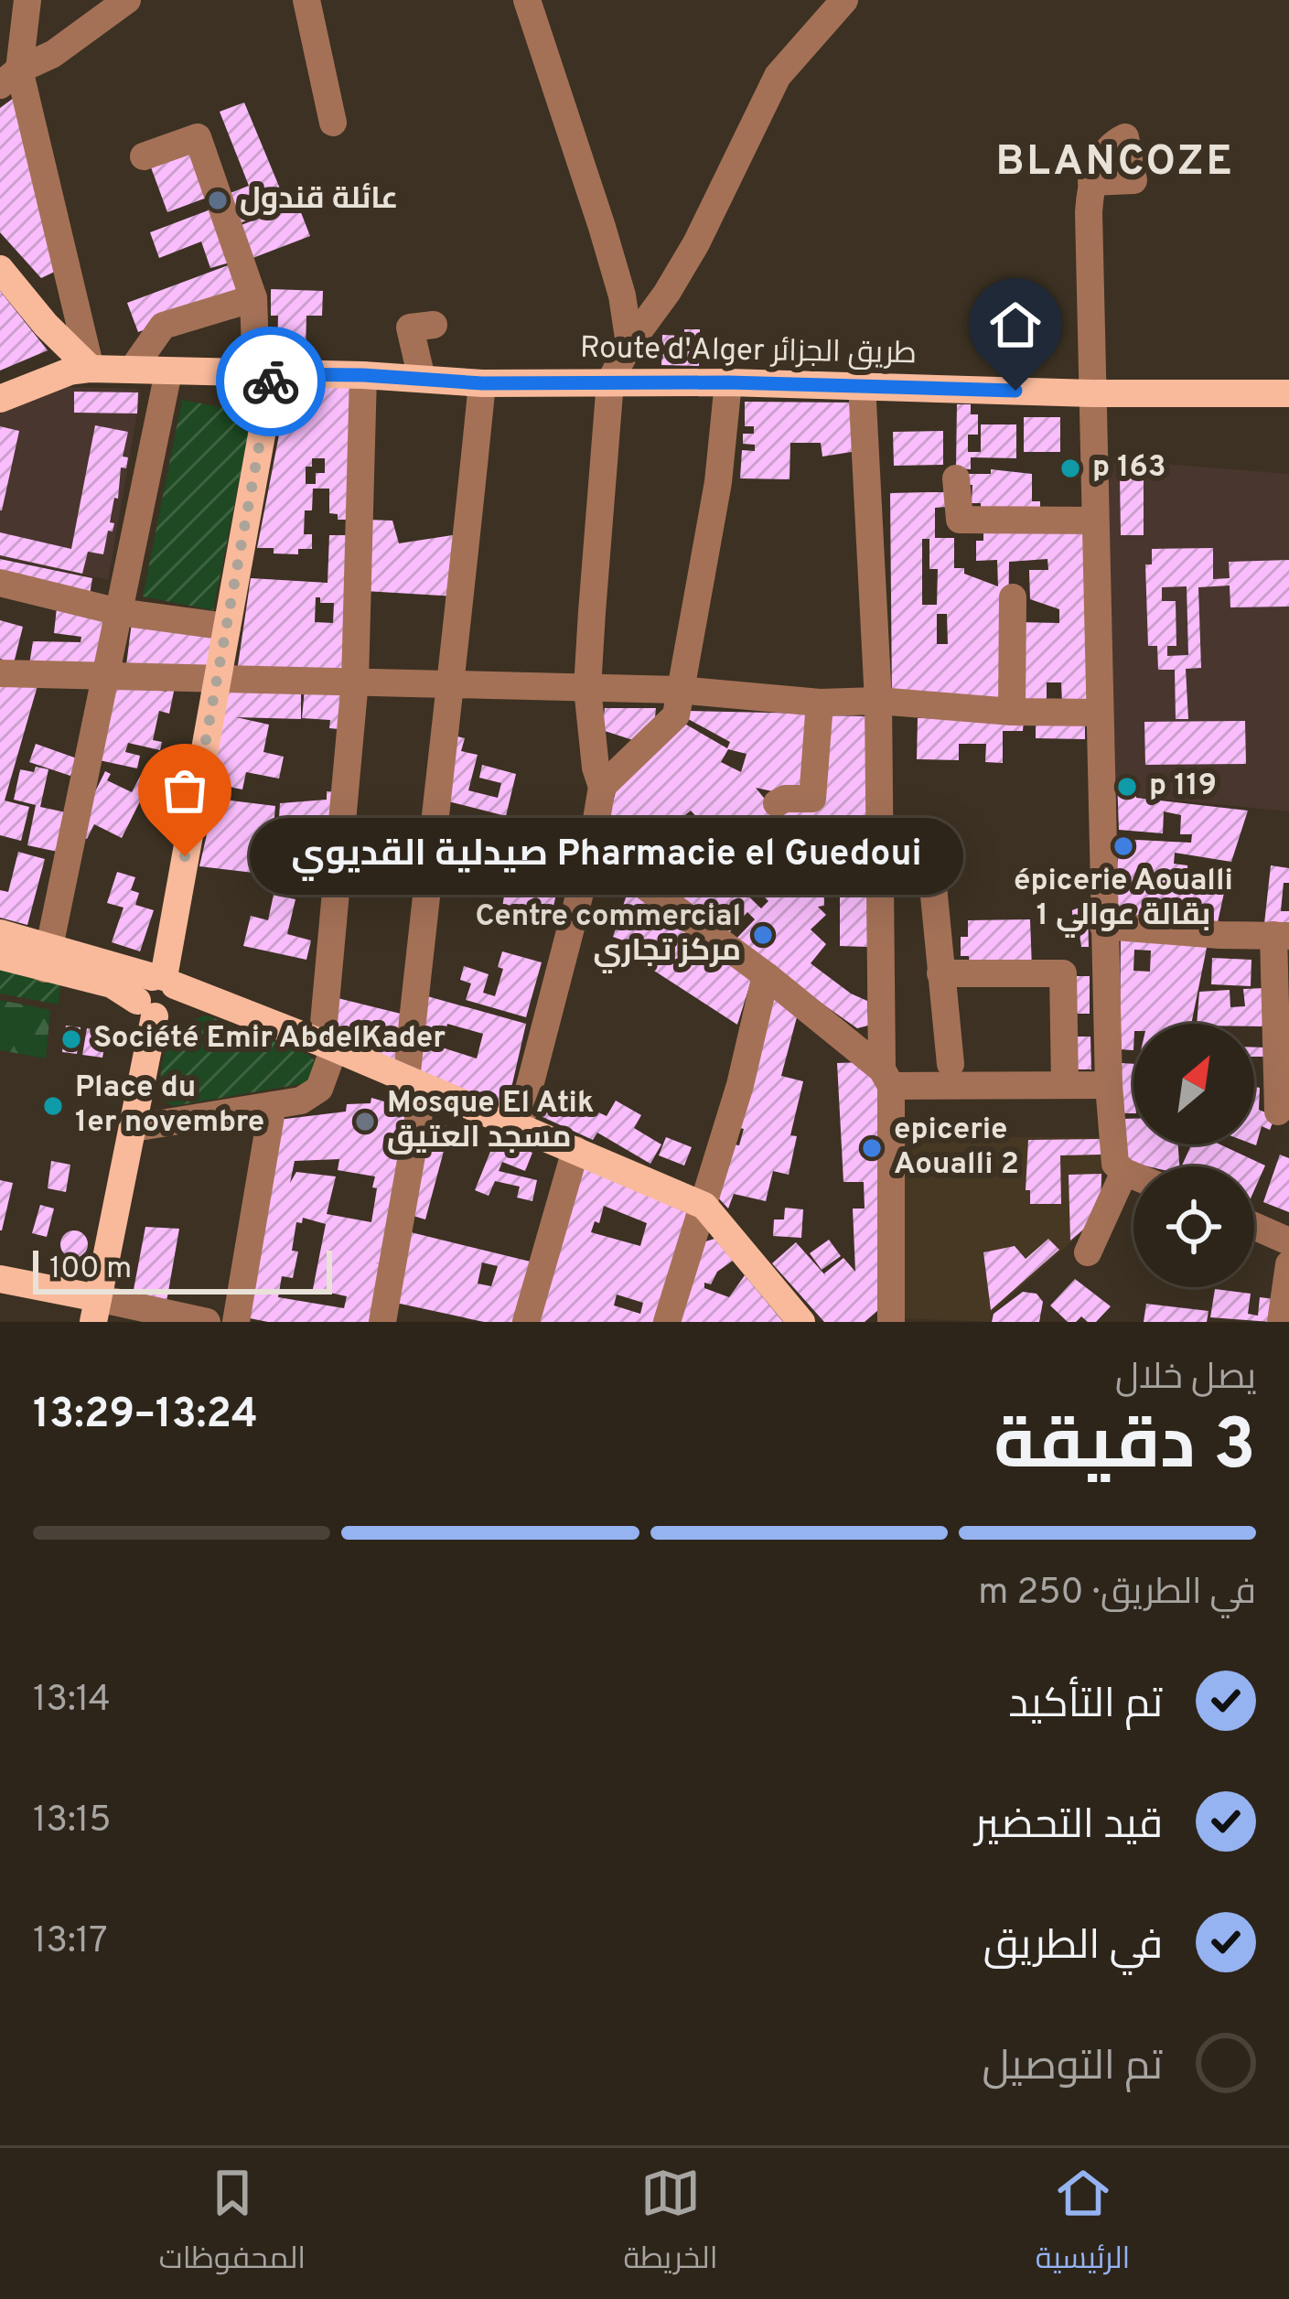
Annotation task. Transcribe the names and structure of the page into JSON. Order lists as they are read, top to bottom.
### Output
{
  "streets": {
    "main road": ["Route d'Alger طريق الجزائر"]
  },
  "districts": ["BLANCOZE"],
  "places": [
    "عائلة قندول",
    "p 163",
    "p 119",
    "épicerie Aoualli 1 بقالة عوالي",
    "Pharmacie el Guedoui صيدلية القديوي",
    "Centre commercial مركز تجاري",
    "Société Emir AbdelKader",
    "Place du 1er novembre",
    "Mosque El Atik مسجد العتيق",
    "epicerie Aoualli 2"
  ],
  "scale_bar": "100 m",
  "north": "top right",
  "page": {
    "bubble": "Pharmacie el Guedoui صيدلية القديوي",
    "scale": "100 m",
    "heading": ["3 دقيقة", "يصل خلال", "13:24–13:29"],
    "bar": "في الطريق · 250 m",
    "list": [
      ["تم التأكيد", "13:14"],
      ["قيد التحضير", "13:15"],
      ["في الطريق", "13:17"],
      "تم التوصيل"
    ],
    "tabs": ["الرئيسية", "الخريطة", "المحفوظات"]
  }
}
